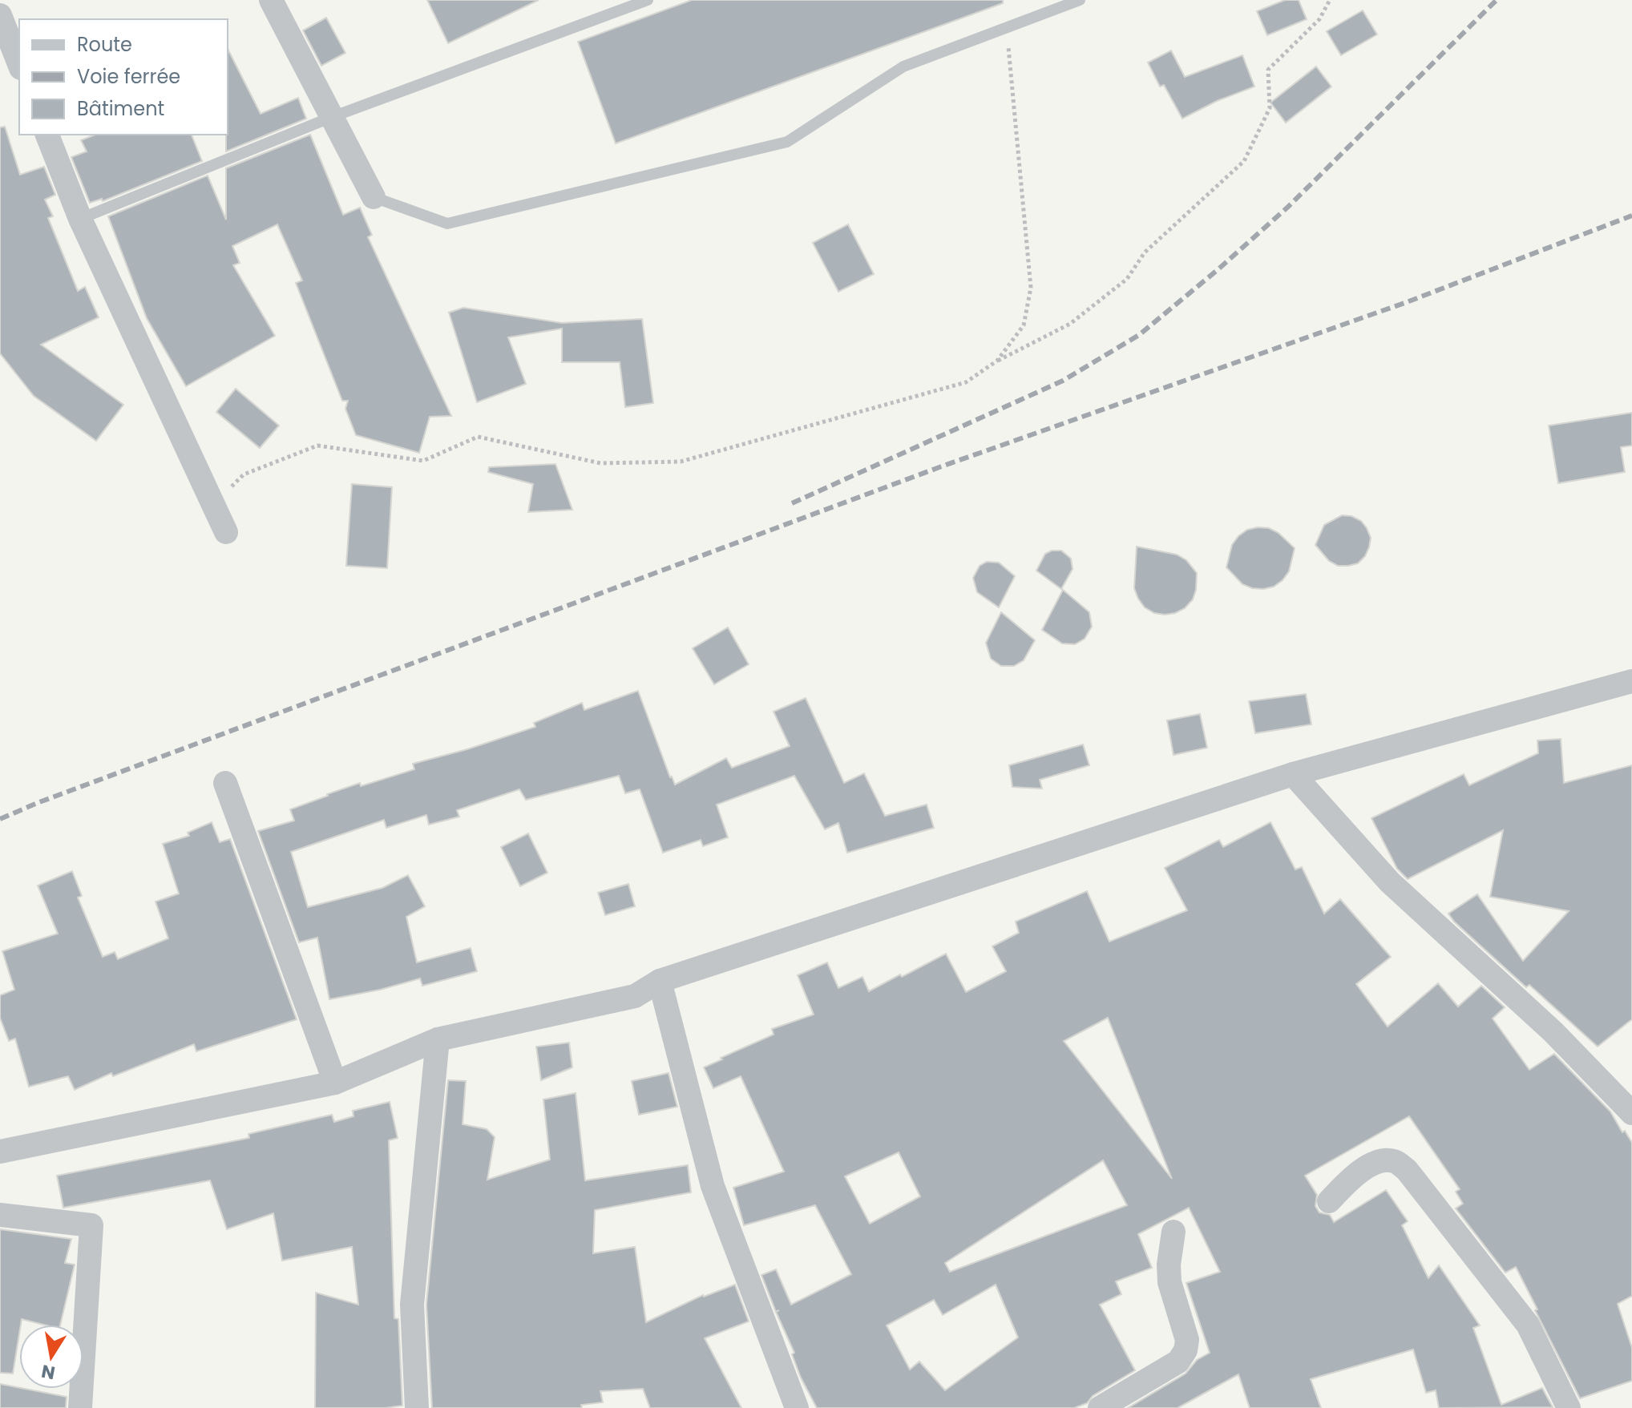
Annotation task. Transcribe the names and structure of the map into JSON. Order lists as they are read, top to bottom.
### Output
{
  "legend": ["Route", "Voie ferrée", "Bâtiment"],
  "north": "bottom"
}
